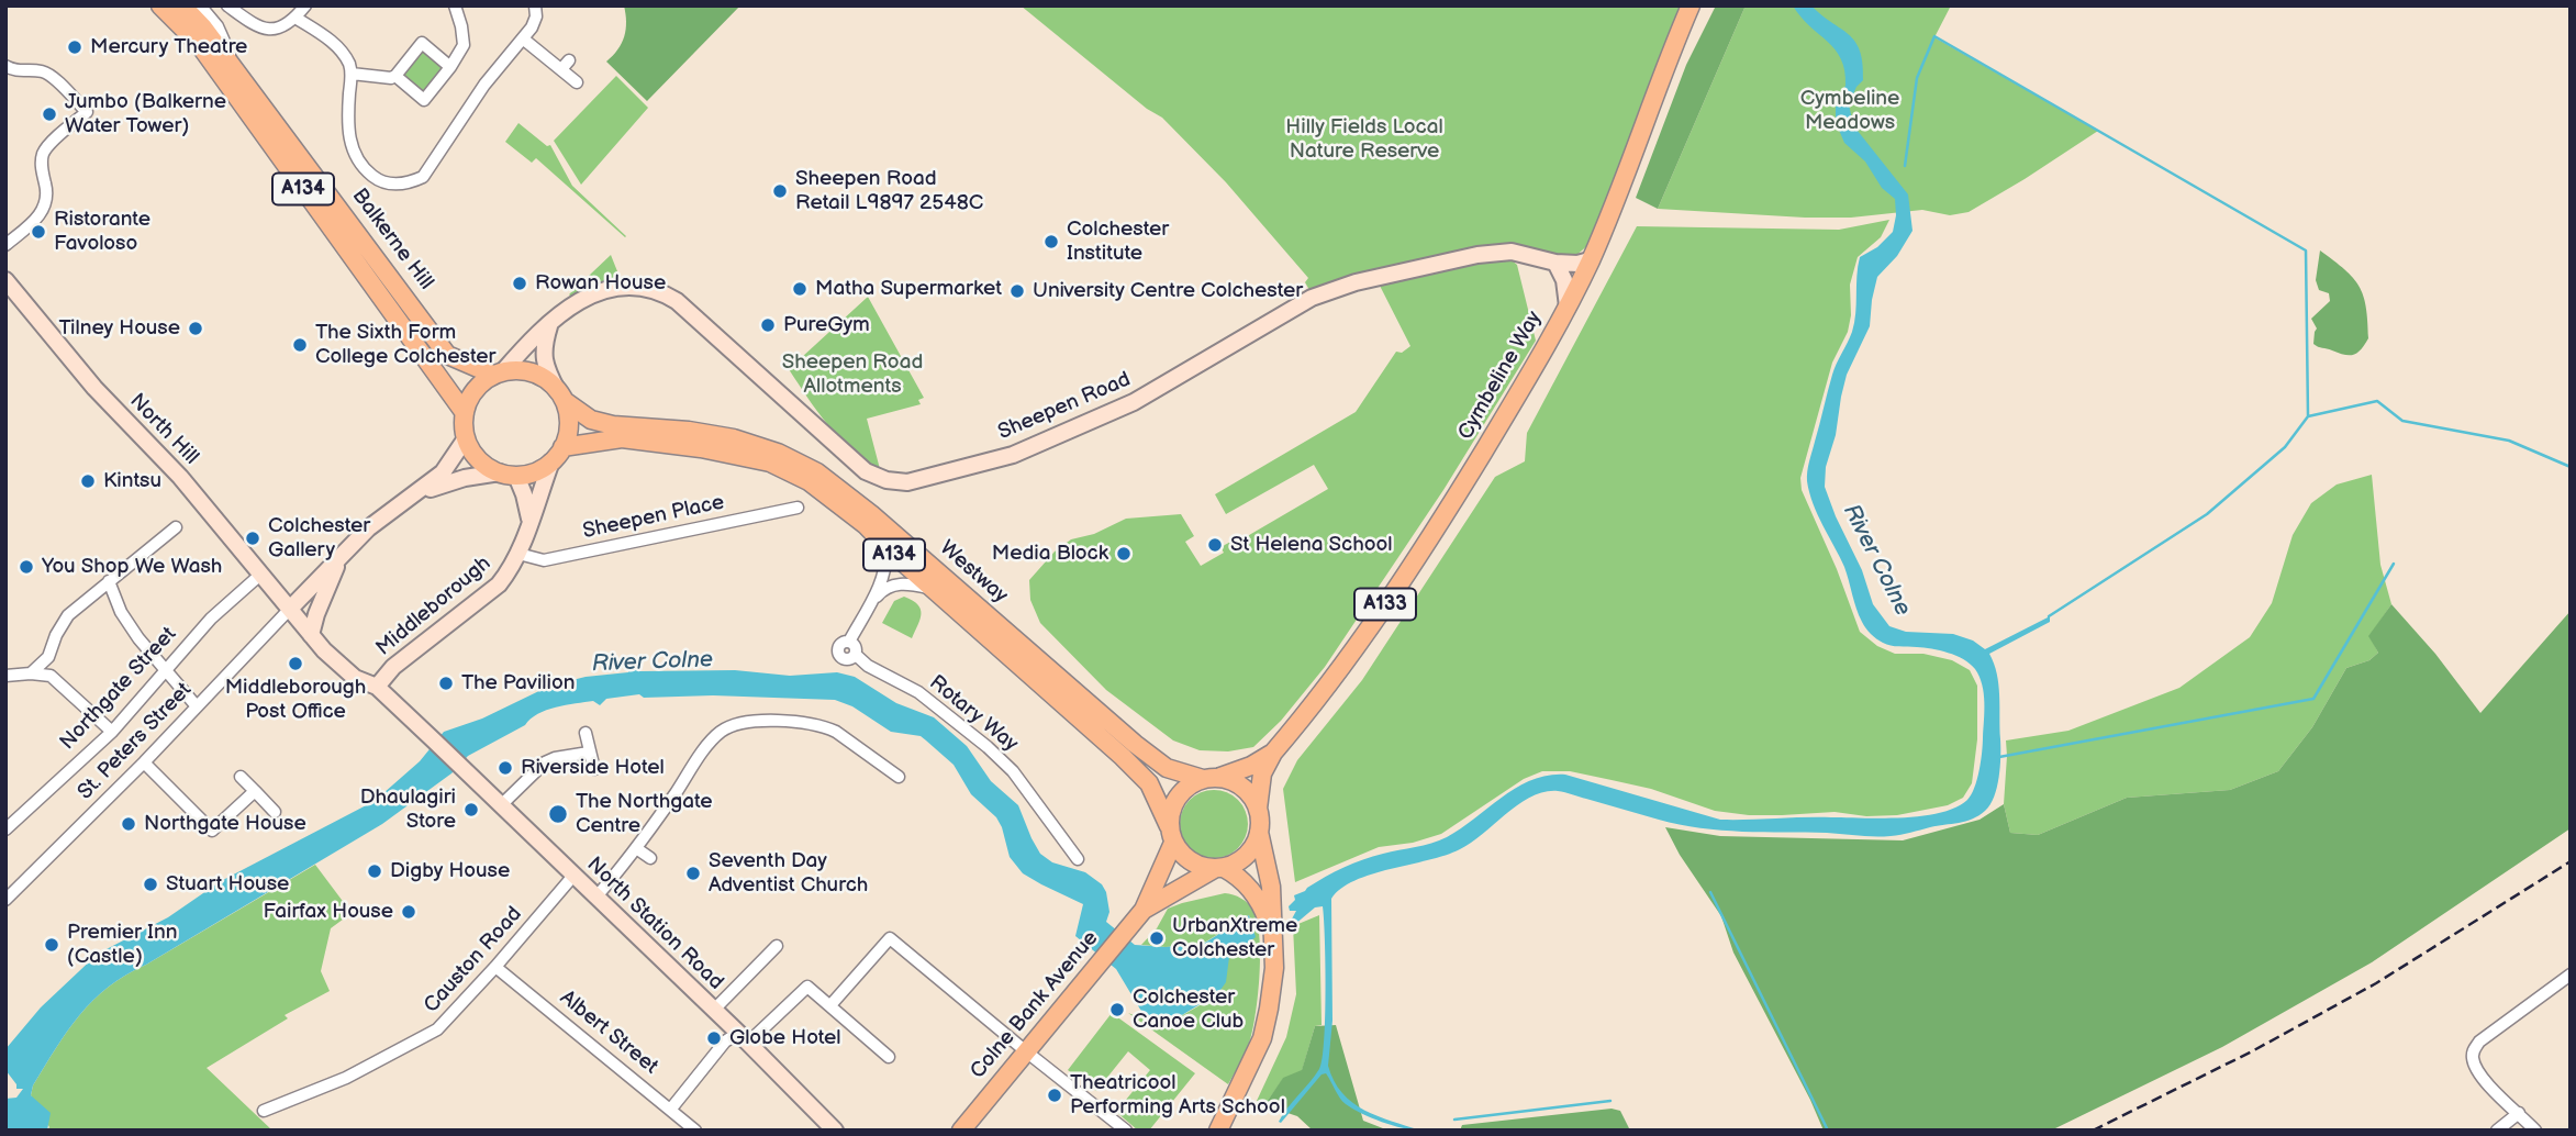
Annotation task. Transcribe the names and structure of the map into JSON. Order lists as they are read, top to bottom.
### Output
{
  "streets": {
    "main road": [
      "A134",
      "Balkerne Hill",
      "Cymbeline Way",
      "Westway",
      "A133",
      "Colne Bank Avenue"
    ],
    "street": [
      "Sheepen Road",
      "North Hill",
      "Sheepen Place",
      "Middleborough",
      "Northgate Street",
      "Rotary Way",
      "St. Peters Street",
      "North Station Road",
      "Causton Road",
      "Albert Street"
    ]
  },
  "crossings": [
    ["A134", "Balkerne Hill"],
    ["A134", "Sheepen Road"],
    ["A134", "Westway"],
    ["A134", "A133"],
    ["A134", "Middleborough"],
    ["A134", "Colne Bank Avenue"],
    ["Balkerne Hill", "Sheepen Road"],
    ["Balkerne Hill", "Westway"],
    ["Balkerne Hill", "Middleborough"],
    ["Cymbeline Way", "Sheepen Road"],
    ["Cymbeline Way", "A133"],
    ["Sheepen Road", "Westway"],
    ["Sheepen Road", "Middleborough"],
    ["North Hill", "Middleborough"],
    ["North Hill", "Northgate Street"],
    ["North Hill", "St. Peters Street"],
    ["Sheepen Place", "Middleborough"],
    ["Westway", "A133"],
    ["Westway", "Middleborough"],
    ["Westway", "Colne Bank Avenue"],
    ["A133", "Colne Bank Avenue"],
    ["Middleborough", "St. Peters Street"],
    ["Middleborough", "North Station Road"],
    ["North Station Road", "Causton Road"],
    ["Causton Road", "Albert Street"]
  ],
  "water": ["River Colne"],
  "parks": ["Cymbeline Meadows", "Hilly Fields Local Nature Reserve", "Sheepen Road Allotments"],
  "places": [
    "Mercury Theatre",
    "Jumbo (Balkerne Water Tower)",
    "Sheepen Road Retail L9897 2548C",
    "Ristorante Favoloso",
    "Colchester Institute",
    "Rowan House",
    "Matha Supermarket",
    "University Centre Colchester",
    "PureGym",
    "Tilney House",
    "The Sixth Form College Colchester",
    "Kintsu",
    "Colchester Gallery",
    "St Helena School",
    "Media Block",
    "You Shop We Wash",
    "Middleborough Post Office",
    "The Pavilion",
    "Riverside Hotel",
    "Dhaulagiri Store",
    "The Northgate Centre",
    "Northgate House",
    "Digby House",
    "Seventh Day Adventist Church",
    "Stuart House",
    "Fairfax House",
    "UrbanXtreme Colchester",
    "Premier Inn (Castle)",
    "Colchester Canoe Club",
    "Globe Hotel",
    "Theatricool Performing Arts School"
  ]
}
